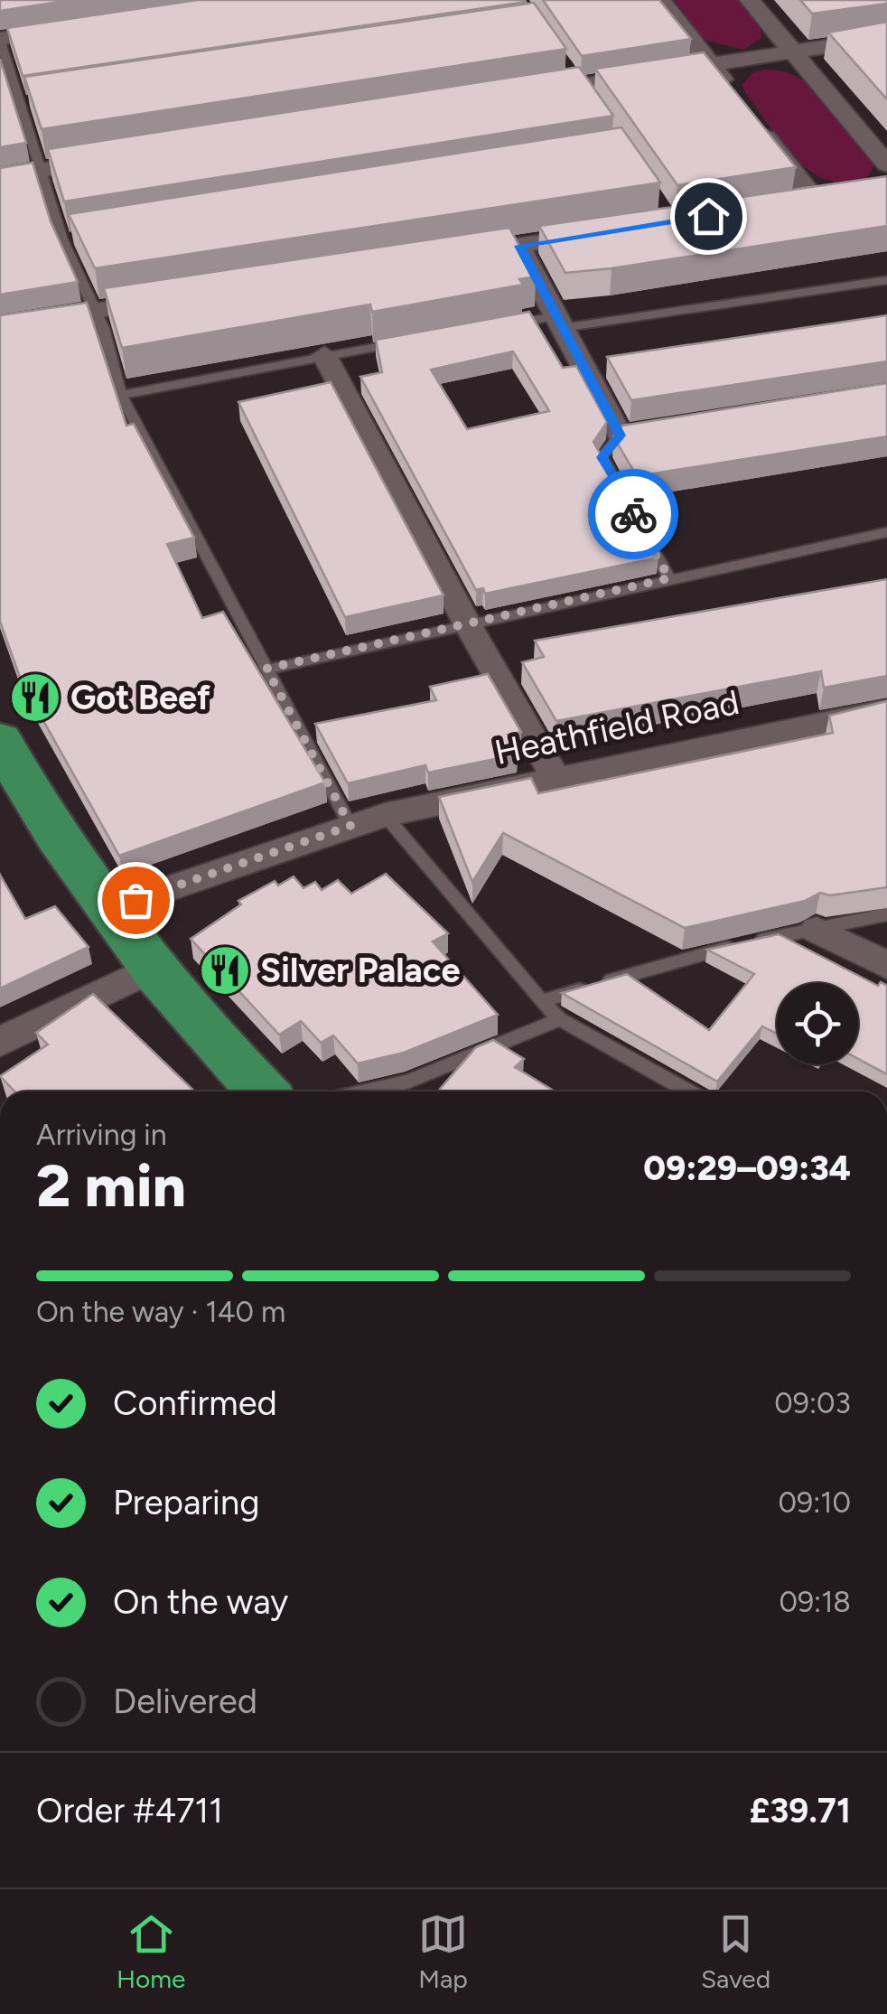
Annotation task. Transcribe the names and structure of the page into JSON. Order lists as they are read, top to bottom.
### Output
{
  "streets": {
    "street": ["Heathfield Road"]
  },
  "places": {
    "restaurant": ["Got Beef", "Silver Palace"]
  },
  "page": {
    "heading": ["2 min", "Arriving in", "09:29–09:34"],
    "panel": ["Order #4711", "£39.71"],
    "bar": "On the way · 140 m",
    "list": [
      ["Confirmed", "09:03"],
      ["Preparing", "09:10"],
      ["On the way", "09:18"],
      "Delivered"
    ],
    "tabs": ["Home", "Map", "Saved"]
  }
}
